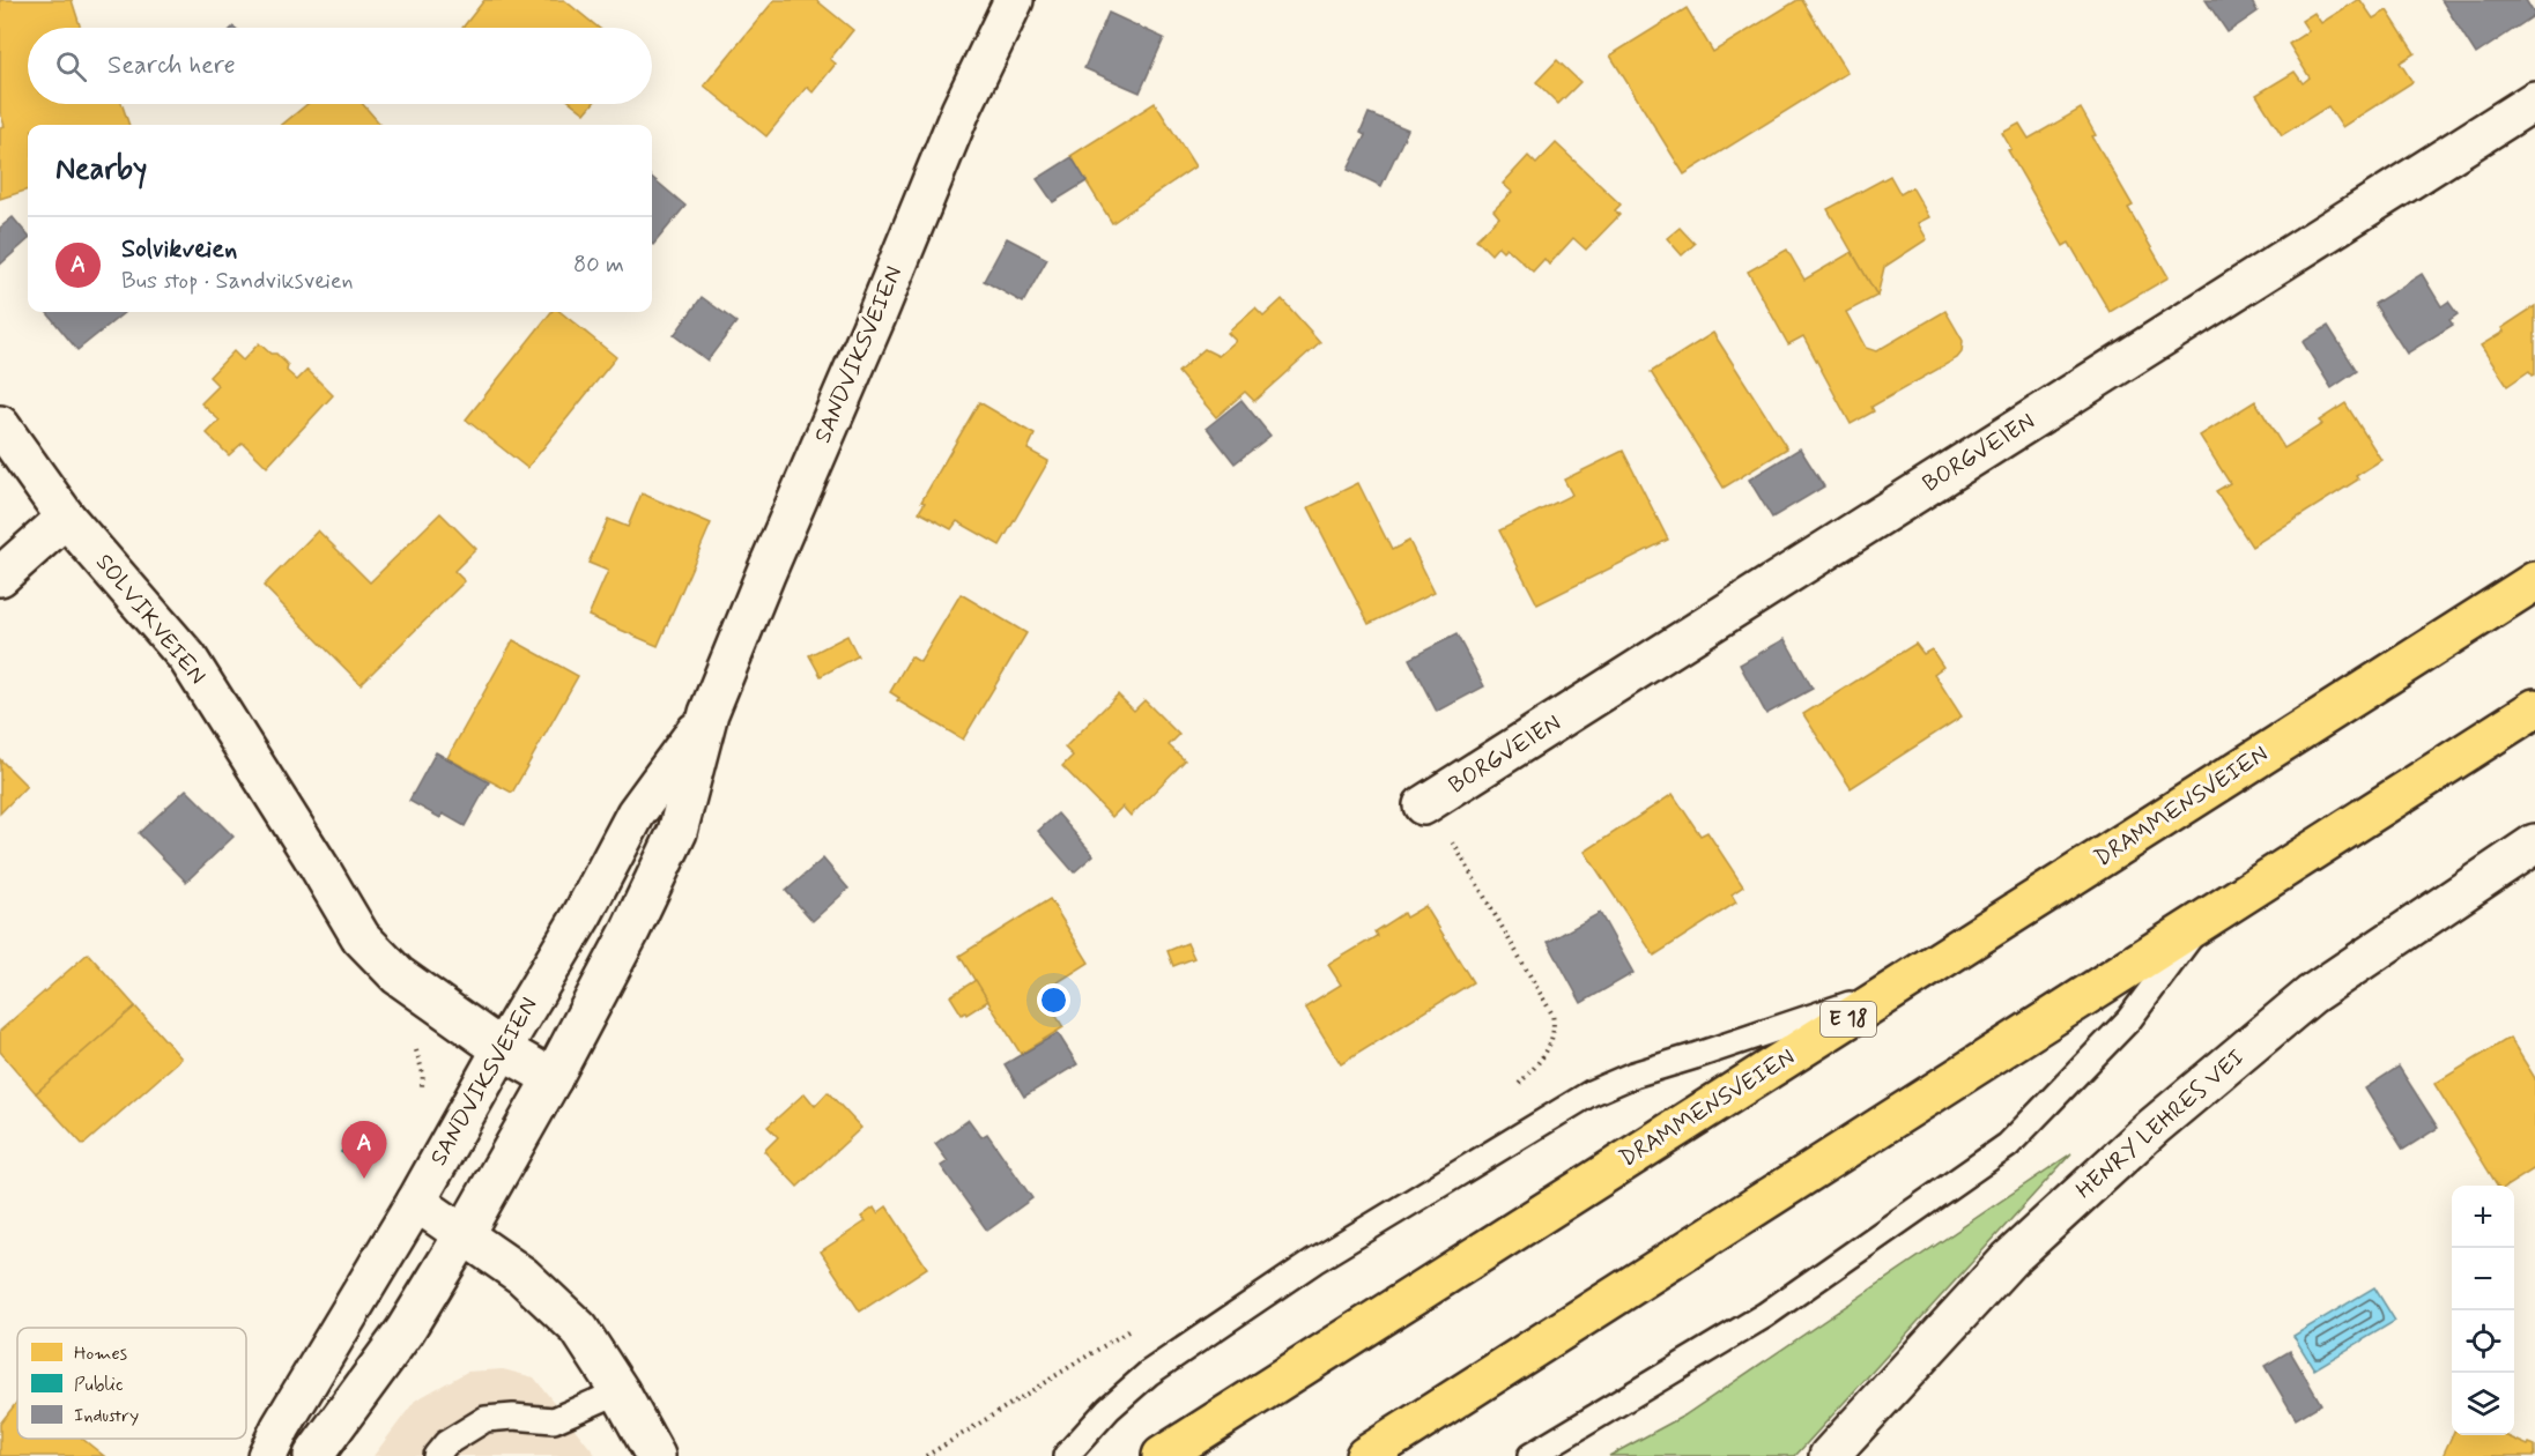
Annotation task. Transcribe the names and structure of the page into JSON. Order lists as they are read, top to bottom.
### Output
{
  "streets": {
    "highway": ["DRAMMENSVEIEN", "E 18"],
    "street": [
      "SANDVIKSVEIEN",
      "BORGVEIEN",
      "SOLVIKVEIEN",
      "HENRY LEHRES VEI"
    ]
  },
  "crossings": [
    ["SANDVIKSVEIEN", "SOLVIKVEIEN"]
  ],
  "legend": ["Homes", "Public", "Industry"],
  "page": {
    "search": "Search here",
    "heading": "Nearby",
    "list": [
      {
        "mark": "A",
        "name": "Solvikveien",
        "note": "Bus stop · Sandviksveien",
        "value": "80 m"
      }
    ],
    "pins": "A",
    "map_buttons": ["+", "−"]
  }
}
